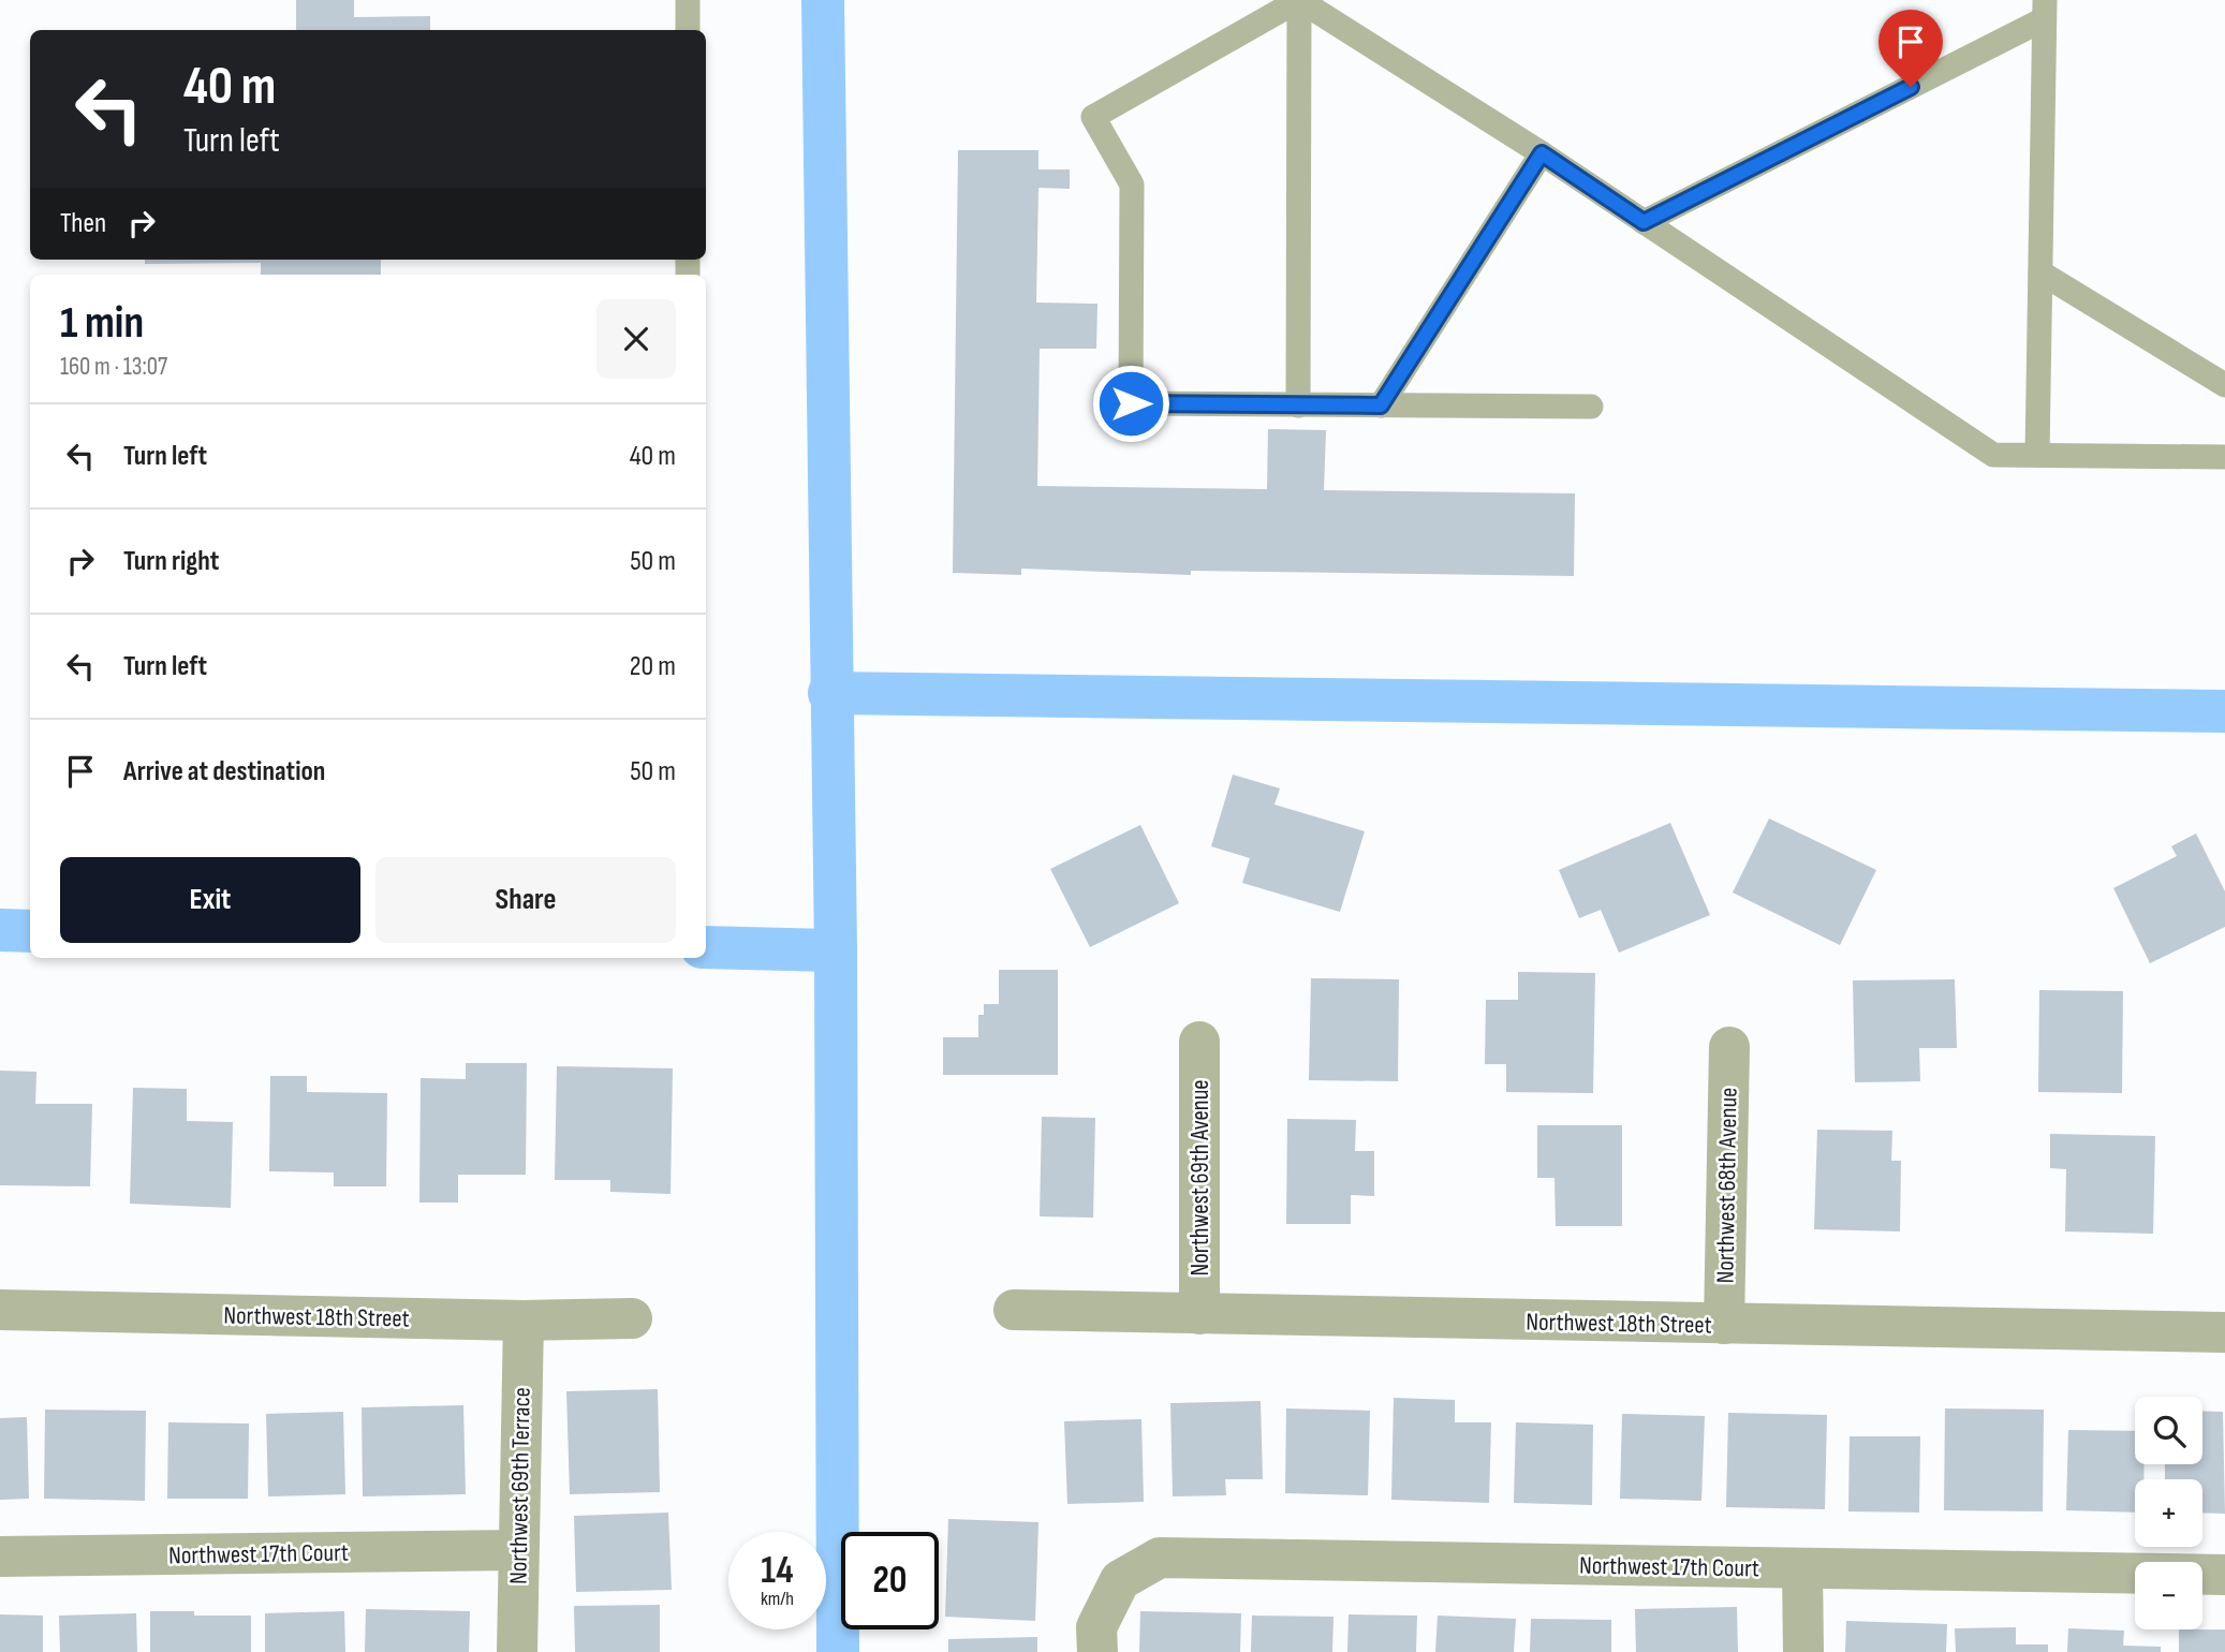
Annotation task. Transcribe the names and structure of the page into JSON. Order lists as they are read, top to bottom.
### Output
{
  "streets": {
    "street": [
      "Northwest 69th Avenue",
      "Northwest 68th Avenue",
      "Northwest 18th Street",
      "Northwest 69th Terrace",
      "Northwest 17th Court"
    ]
  },
  "crossings": [
    ["Northwest 69th Avenue", "Northwest 18th Street"],
    ["Northwest 68th Avenue", "Northwest 18th Street"],
    ["Northwest 18th Street", "Northwest 69th Terrace"],
    ["Northwest 69th Terrace", "Northwest 17th Court"]
  ],
  "page": {
    "turn": ["40 m", "Turn left"],
    "then": "Then",
    "heading": ["1 min", "160 m · 13:07"],
    "list": [
      {
        "name": "Turn left",
        "value": "40 m"
      },
      {
        "name": "Turn right",
        "value": "50 m"
      },
      {
        "name": "Turn left",
        "value": "20 m"
      },
      {
        "name": "Arrive at destination",
        "value": "50 m"
      }
    ],
    "buttons": ["Exit", "Share"],
    "map_buttons": ["+", "−"],
    "speed": "14 km/h",
    "limit": "20"
  }
}
